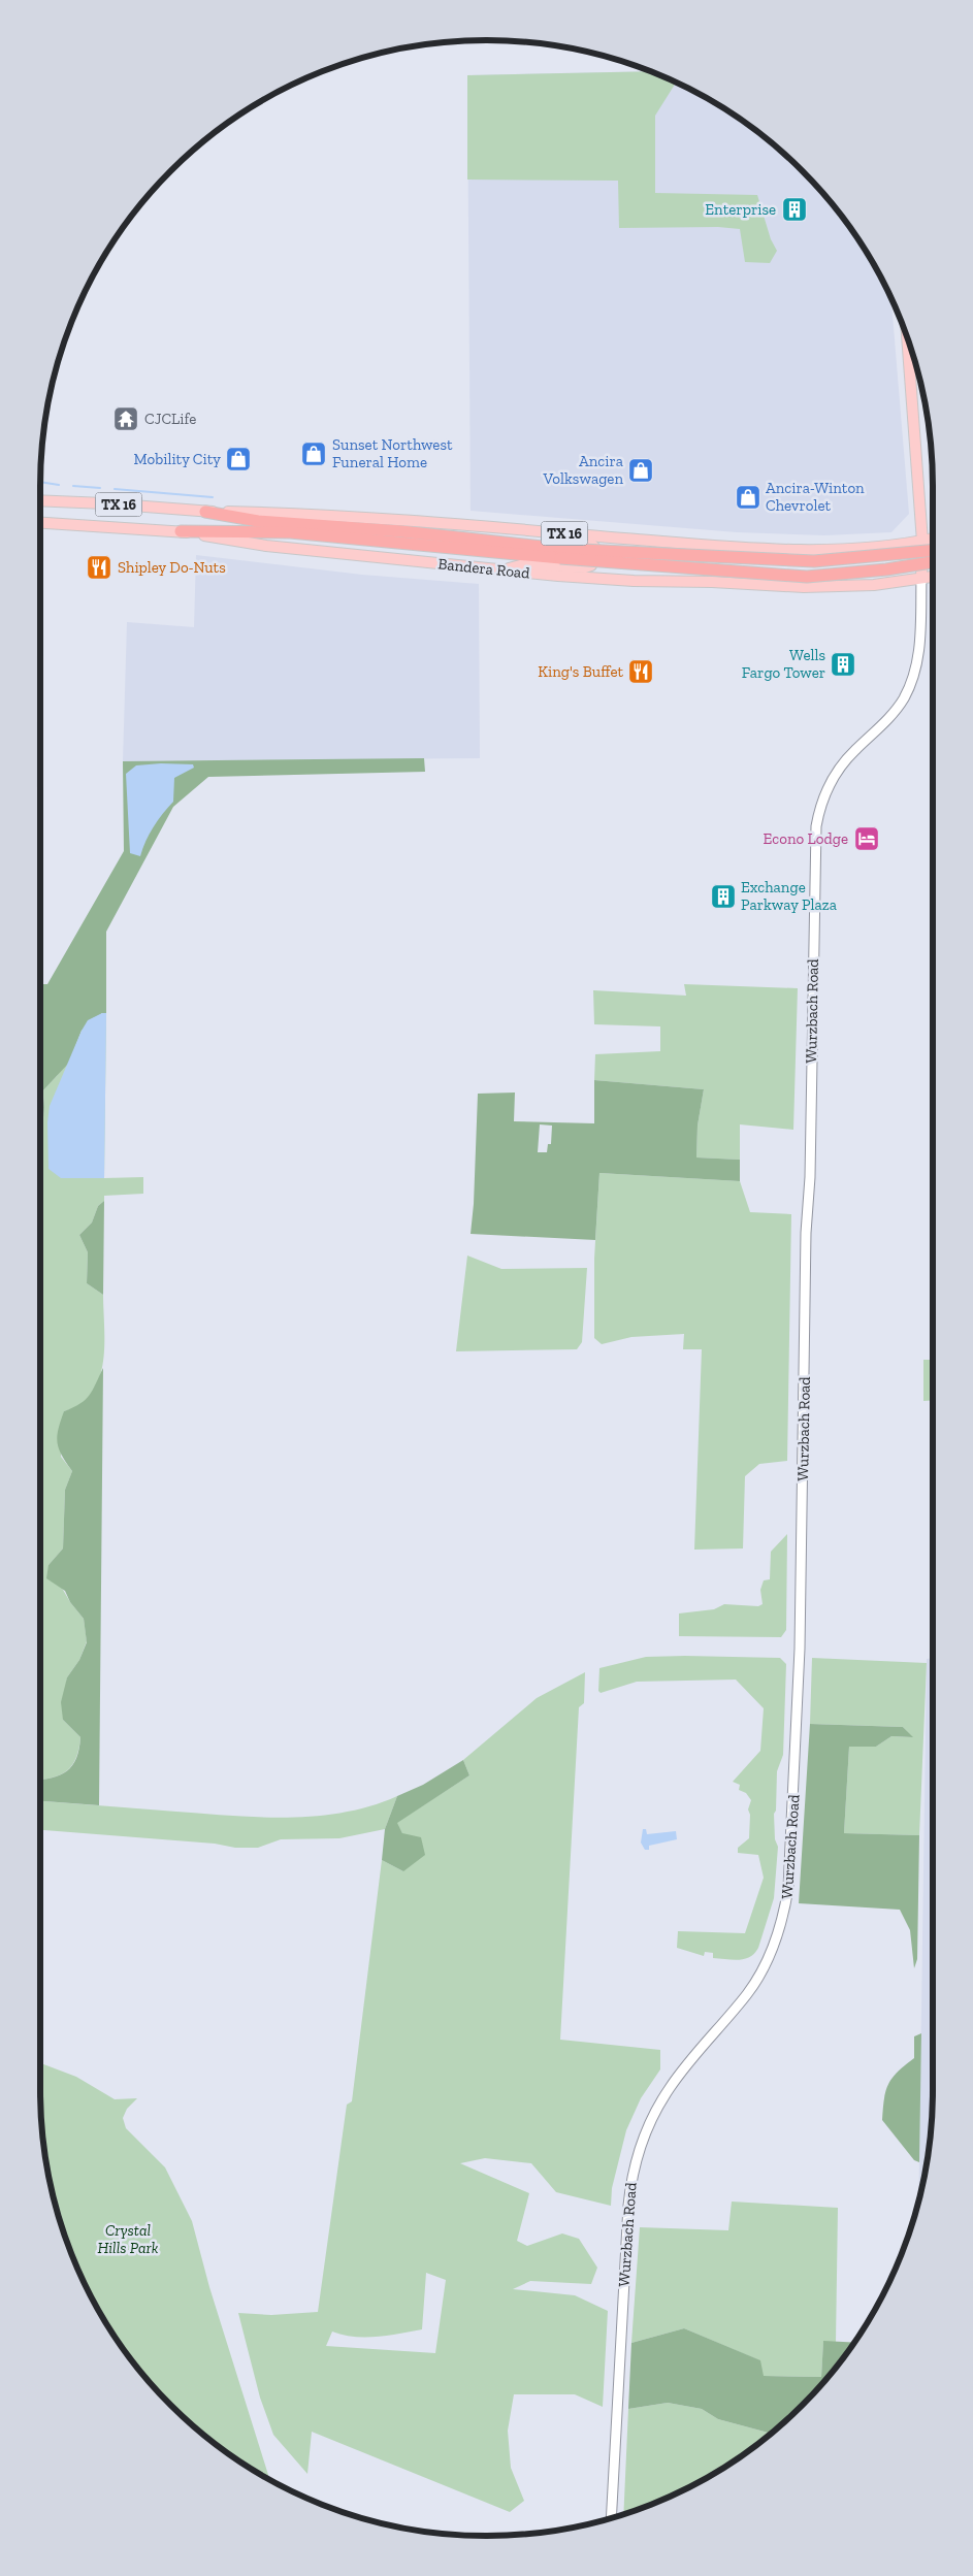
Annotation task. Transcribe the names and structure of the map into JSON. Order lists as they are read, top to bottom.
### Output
{
  "streets": {
    "main road": ["TX 16", "Bandera Road", "Wurzbach Road"]
  },
  "crossings": [
    ["TX 16", "Wurzbach Road"],
    ["Bandera Road", "Wurzbach Road"]
  ],
  "parks": ["Crystal Hills Park"],
  "places": {
    "building": ["Enterprise", "Wells Fargo Tower", "Exchange Parkway Plaza"],
    "temple": ["CJCLife"],
    "shop": [
      "Sunset Northwest Funeral Home",
      "Mobility City",
      "Ancira Volkswagen",
      "Ancira-Winton Chevrolet"
    ],
    "restaurant": ["Shipley Do-Nuts", "King's Buffet"],
    "hotel": ["Econo Lodge"]
  }
}
